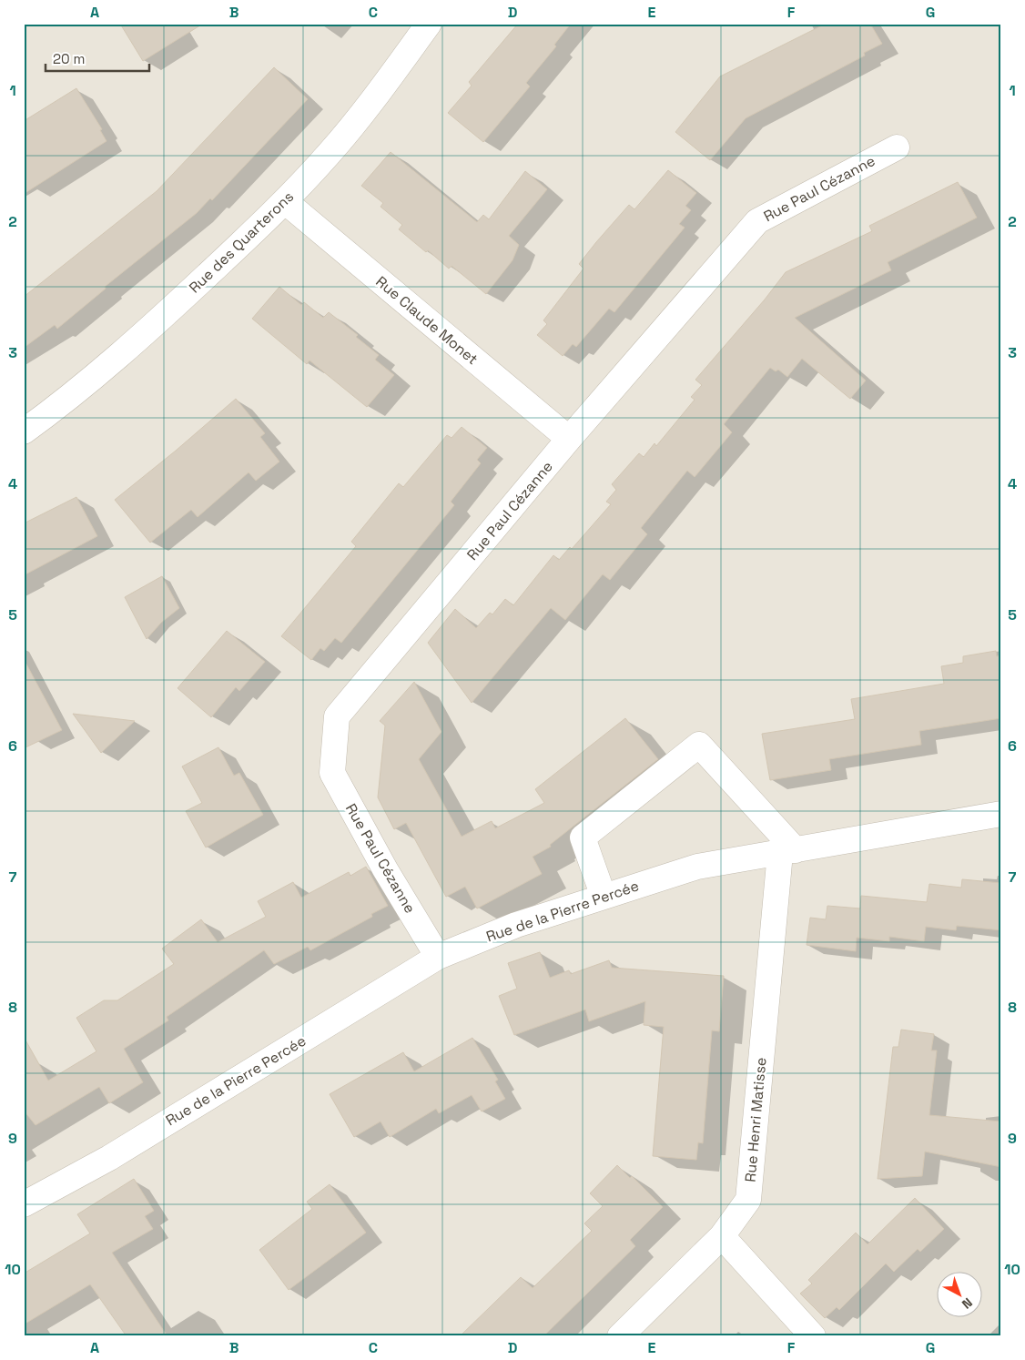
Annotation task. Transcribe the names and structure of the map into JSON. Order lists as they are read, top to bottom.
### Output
{
  "streets": {
    "street": [
      "Rue Paul Cézanne",
      "Rue des Quarterons",
      "Rue Claude Monet",
      "Rue de la Pierre Percée",
      "Rue Henri Matisse"
    ]
  },
  "crossings": [
    ["Rue Paul Cézanne", "Rue Claude Monet"],
    ["Rue Paul Cézanne", "Rue de la Pierre Percée"],
    ["Rue des Quarterons", "Rue Claude Monet"],
    ["Rue de la Pierre Percée", "Rue Henri Matisse"]
  ],
  "scale_bar": "20 m",
  "north": "bottom right",
  "grid": {
    "columns": [
      "A",
      "B",
      "C",
      "D",
      "E",
      "F",
      "G"
    ],
    "rows": [
      "1",
      "2",
      "3",
      "4",
      "5",
      "6",
      "7",
      "8",
      "9",
      "10"
    ]
  }
}
